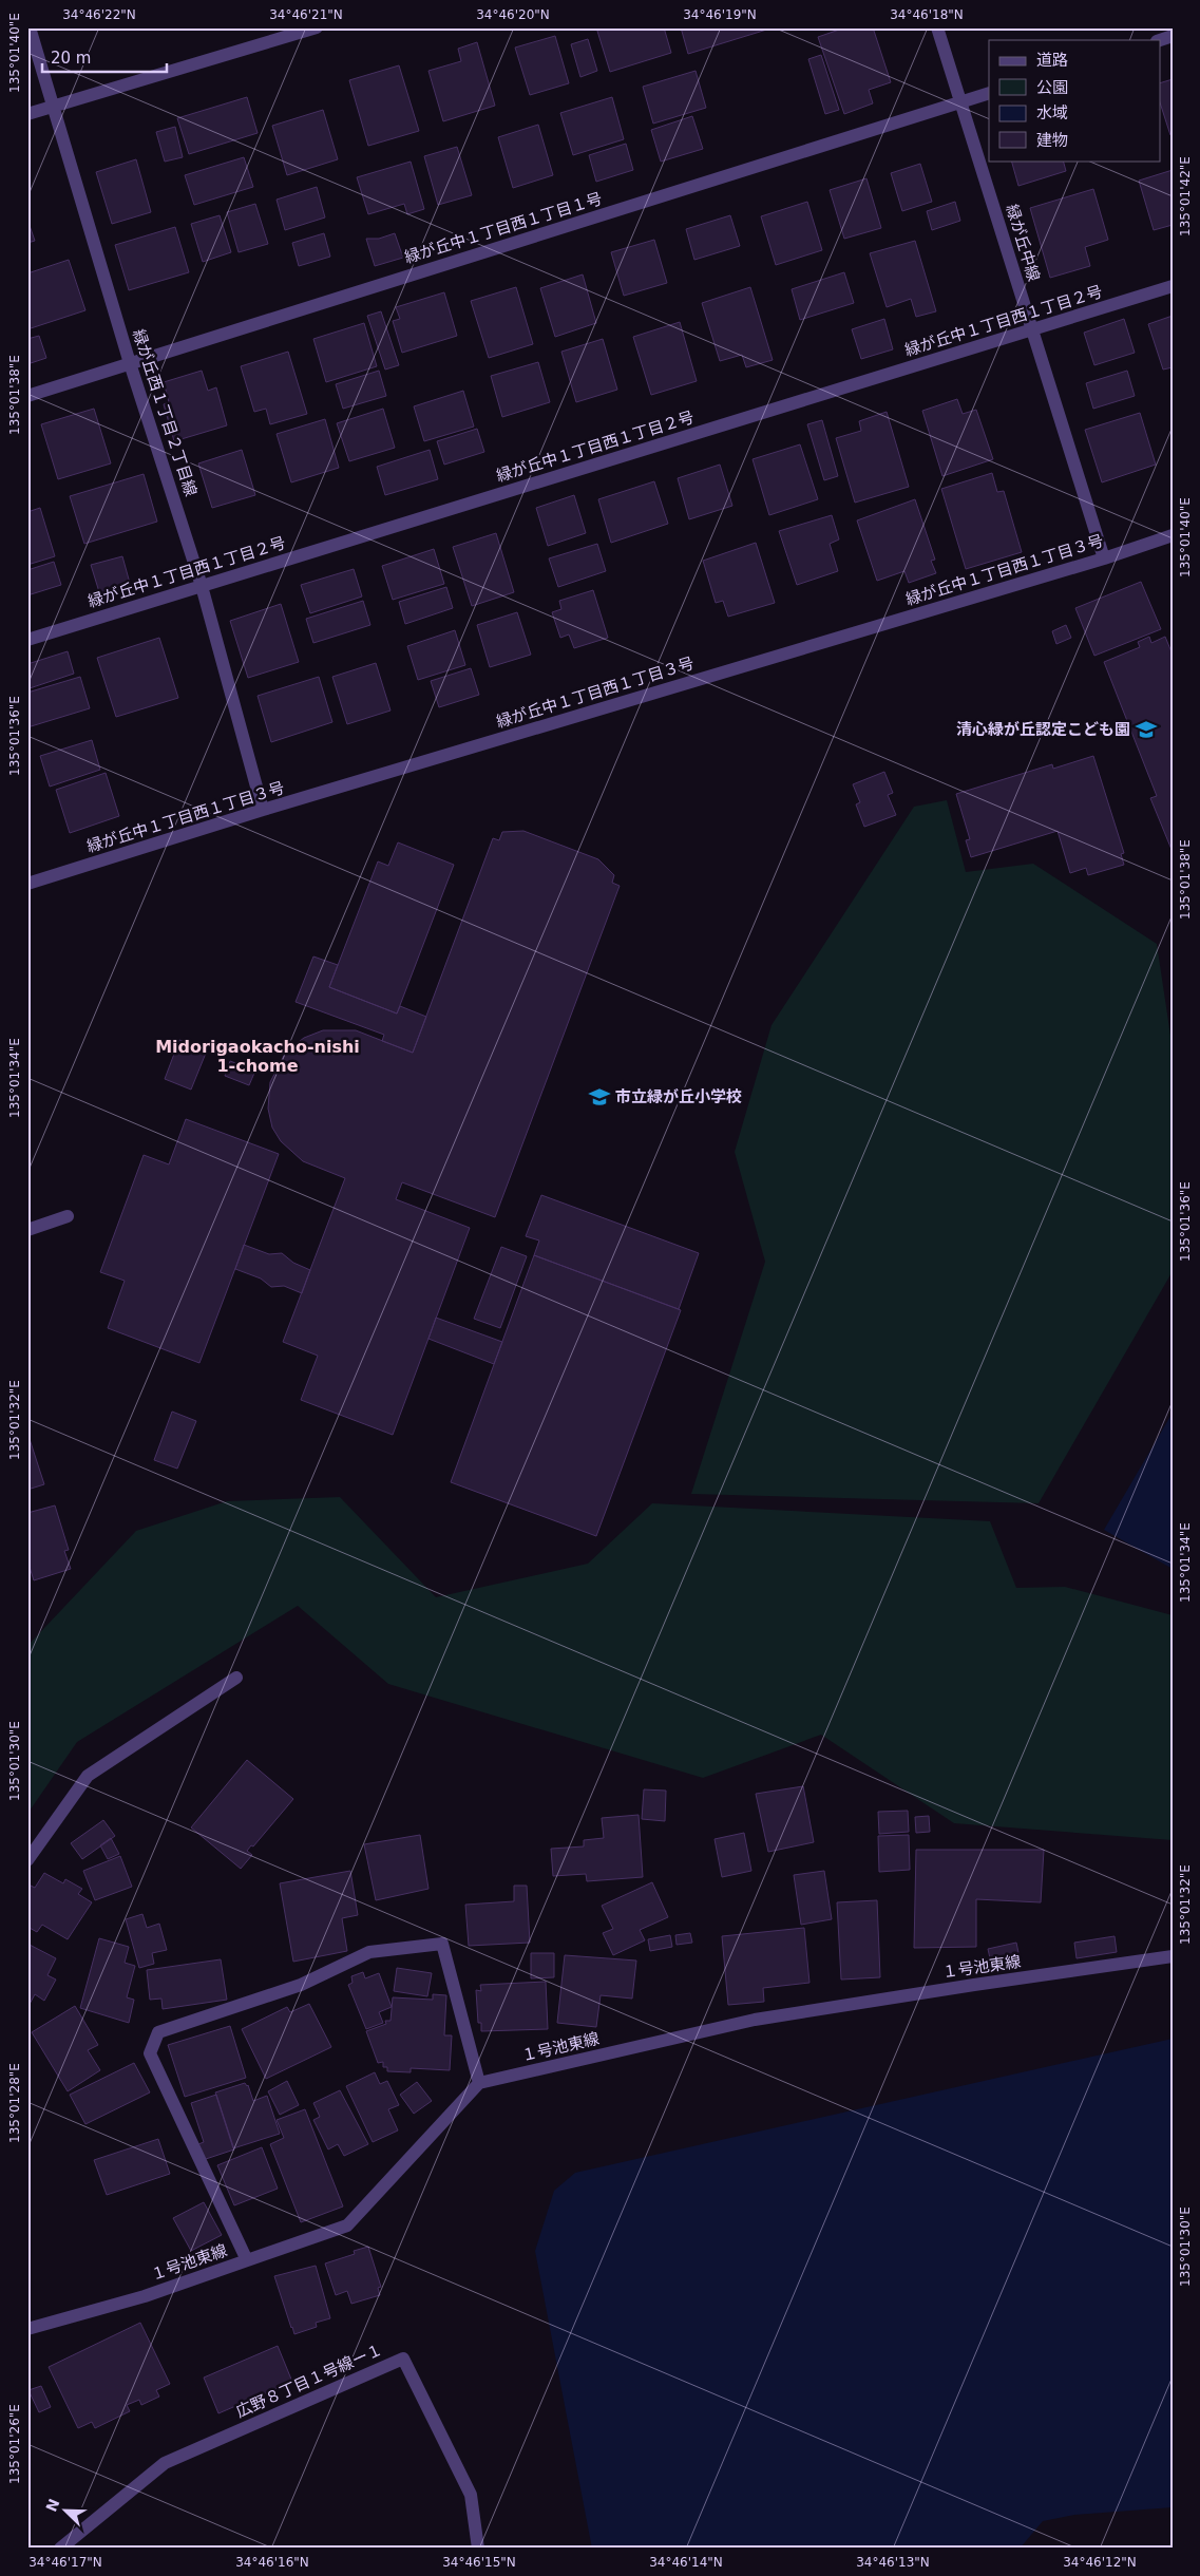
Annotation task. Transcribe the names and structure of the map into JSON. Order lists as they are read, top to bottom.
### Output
{
  "streets": {
    "street": [
      "緑が丘中１丁目西１丁目１号",
      "緑が丘中線",
      "緑が丘中１丁目西１丁目２号",
      "緑が丘西１丁目２丁目線",
      "緑が丘中１丁目西１丁目３号",
      "１号池東線",
      "広野８丁目１号線ー１"
    ]
  },
  "crossings": [
    ["緑が丘中１丁目西１丁目１号", "緑が丘中線"],
    ["緑が丘中１丁目西１丁目１号", "緑が丘西１丁目２丁目線"],
    ["緑が丘中線", "緑が丘中１丁目西１丁目２号"],
    ["緑が丘中線", "緑が丘中１丁目西１丁目３号"],
    ["緑が丘中１丁目西１丁目２号", "緑が丘西１丁目２丁目線"],
    ["緑が丘西１丁目２丁目線", "緑が丘中１丁目西１丁目３号"]
  ],
  "districts": ["Midorigaokacho-nishi 1-chome"],
  "places": {
    "school or university": ["清心緑が丘認定こども園", "市立緑が丘小学校"]
  },
  "legend": [
    "道路",
    "公園",
    "水域",
    "建物"
  ],
  "scale_bar": "20 m",
  "north": "top left",
  "coordinates": [
    "34°46'22\"N",
    "34°46'21\"N",
    "34°46'20\"N",
    "34°46'19\"N",
    "34°46'18\"N",
    "135°01'40\"E",
    "135°01'42\"E",
    "135°01'38\"E",
    "135°01'36\"E",
    "135°01'34\"E",
    "135°01'32\"E",
    "135°01'30\"E",
    "135°01'28\"E",
    "135°01'26\"E",
    "34°46'17\"N",
    "34°46'16\"N",
    "34°46'15\"N",
    "34°46'14\"N",
    "34°46'13\"N",
    "34°46'12\"N"
  ]
}
